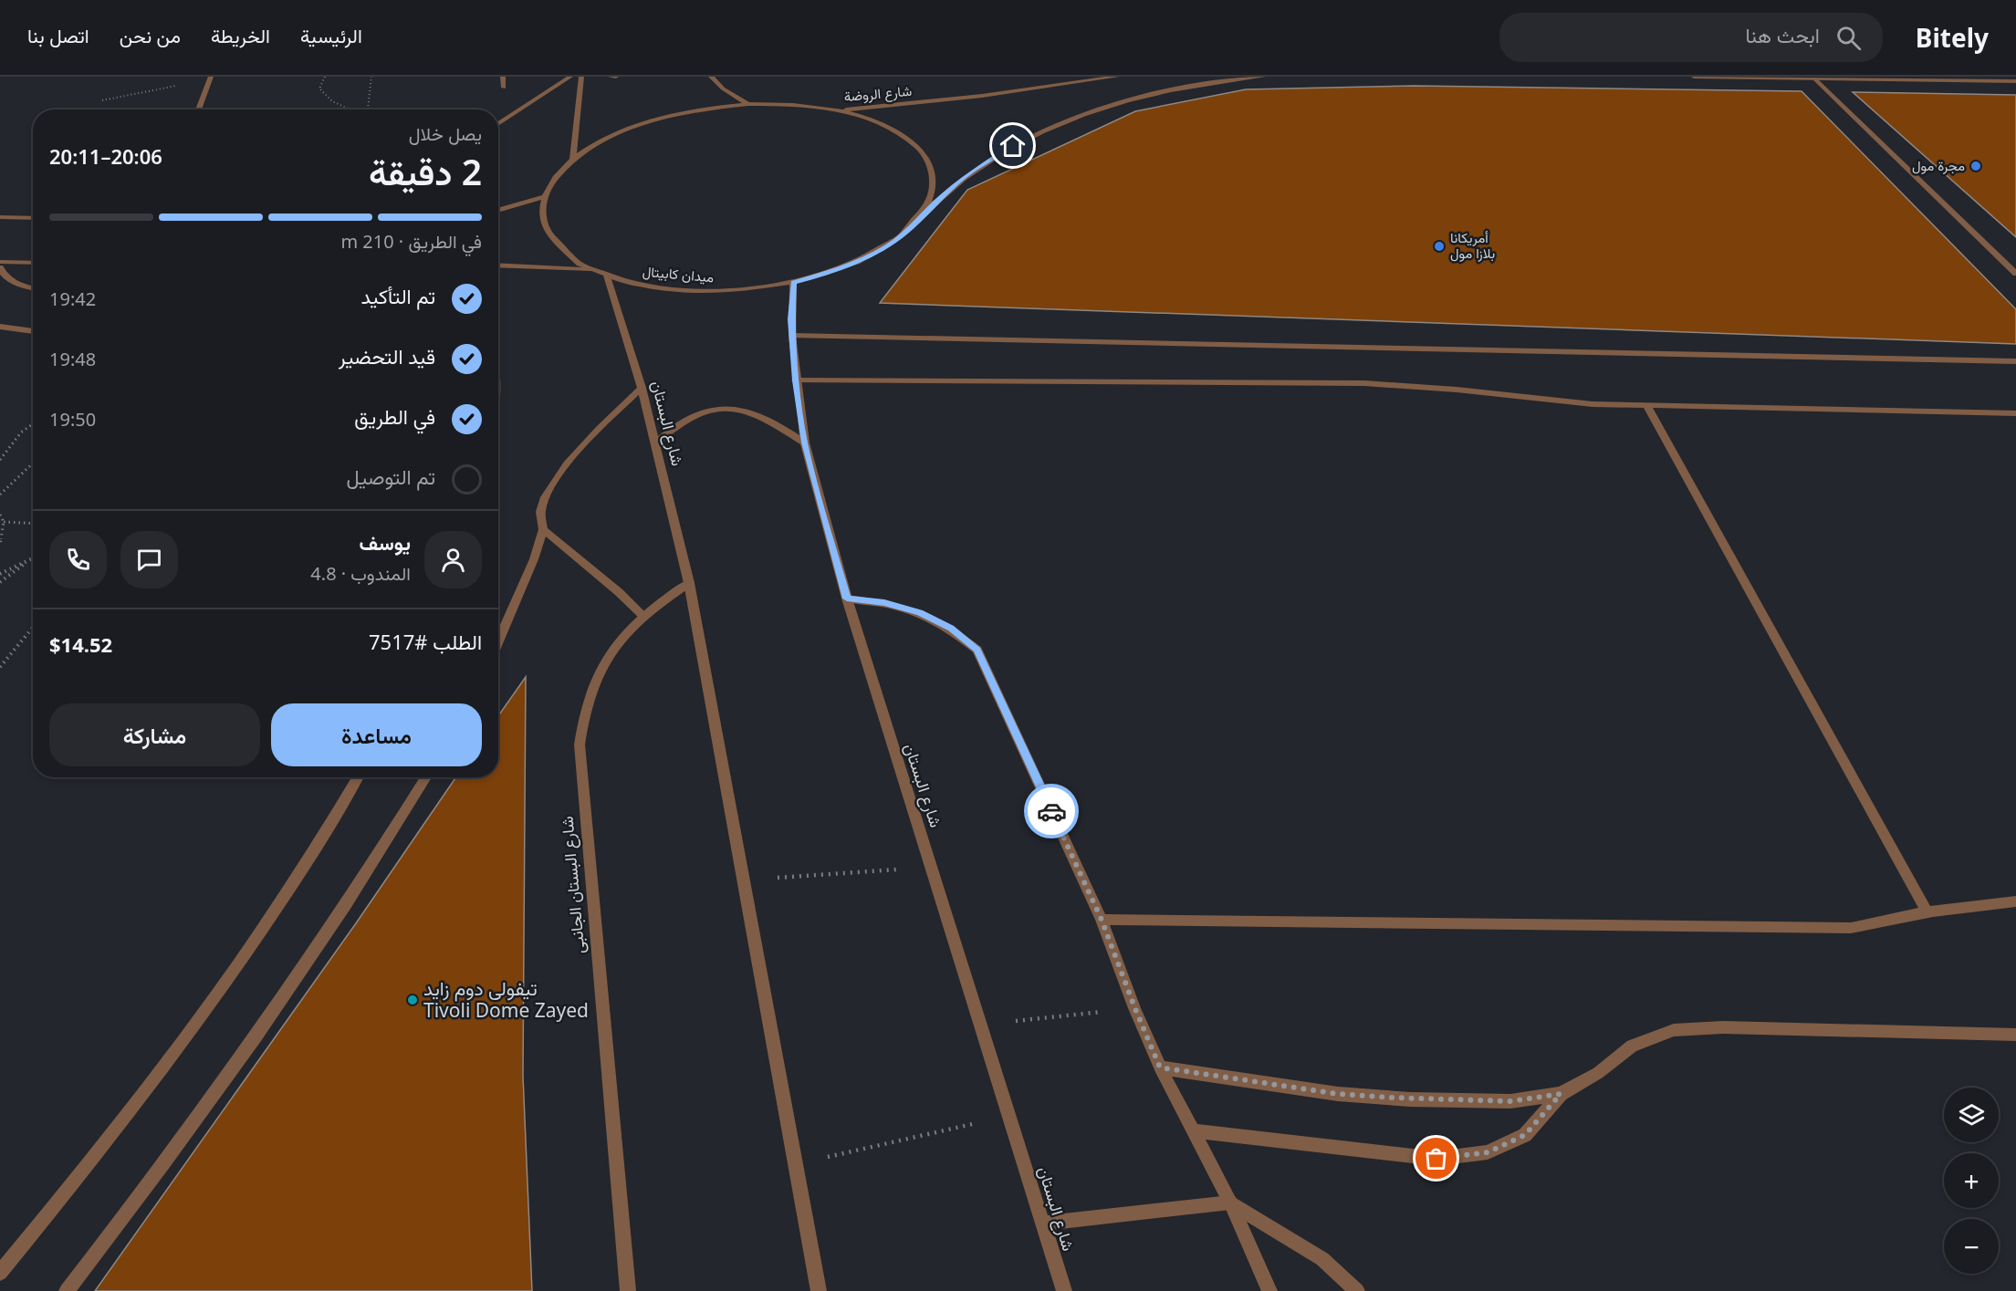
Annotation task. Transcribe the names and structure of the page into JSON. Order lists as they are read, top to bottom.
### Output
{
  "streets": {
    "street": [
      "شارع الروضة",
      "ميدان كابيتال",
      "شارع البستان",
      "شارع البستان الجانبى"
    ]
  },
  "crossings": [
    ["شارع الروضة", "ميدان كابيتال"],
    ["ميدان كابيتال", "شارع البستان"],
    ["شارع البستان", "شارع البستان الجانبى"]
  ],
  "places": ["مجرة مول", "أمريكانا بلازا مول", "تيفولى دوم زايد Tivoli Dome Zayed"],
  "page": {
    "header": "Bitely",
    "search": "ابحث هنا",
    "nav": [
      "الرئيسية",
      "الخريطة",
      "من نحن",
      "اتصل بنا"
    ],
    "heading": ["2 دقيقة", "يصل خلال", "20:06–20:11"],
    "panel": [
      "يوسف",
      "المندوب · 4.8",
      "الطلب #7517",
      "$14.52"
    ],
    "bar": "في الطريق · 210 m",
    "list": [
      ["تم التأكيد", "19:42"],
      ["قيد التحضير", "19:48"],
      ["في الطريق", "19:50"],
      "تم التوصيل"
    ],
    "buttons": ["مساعدة", "مشاركة"],
    "map_buttons": ["+", "−"]
  }
}
